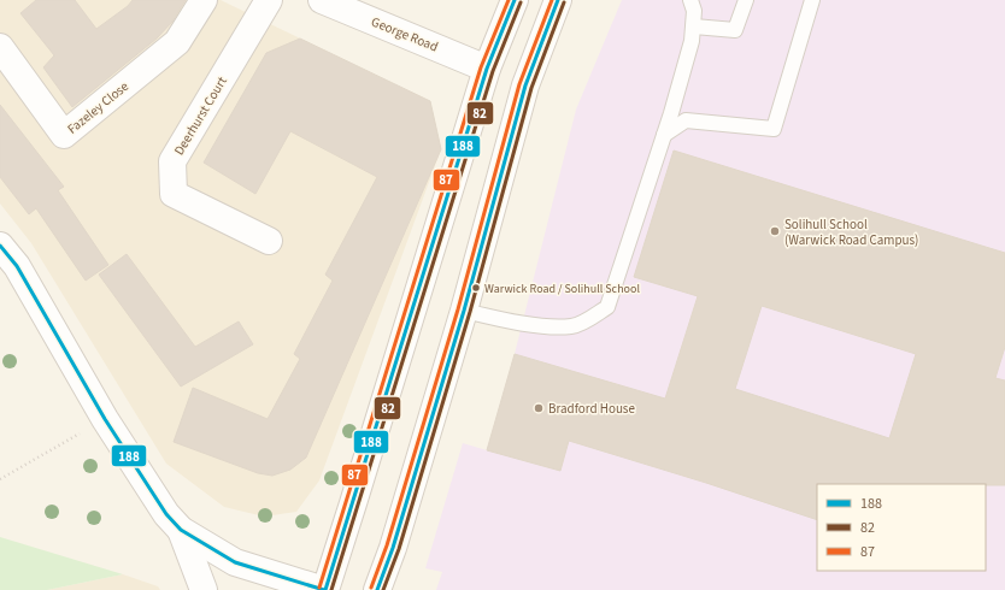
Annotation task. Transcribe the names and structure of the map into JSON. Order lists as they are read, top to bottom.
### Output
{
  "streets": {
    "street": ["George Road", "Fazeley Close", "Deerhurst Court"]
  },
  "places": ["Solihull School (Warwick Road Campus)", "Warwick Road / Solihull School", "Bradford House"],
  "lines": ["transit line 188", "transit line 87", "transit line 82"],
  "legend": ["188", "82", "87"]
}
